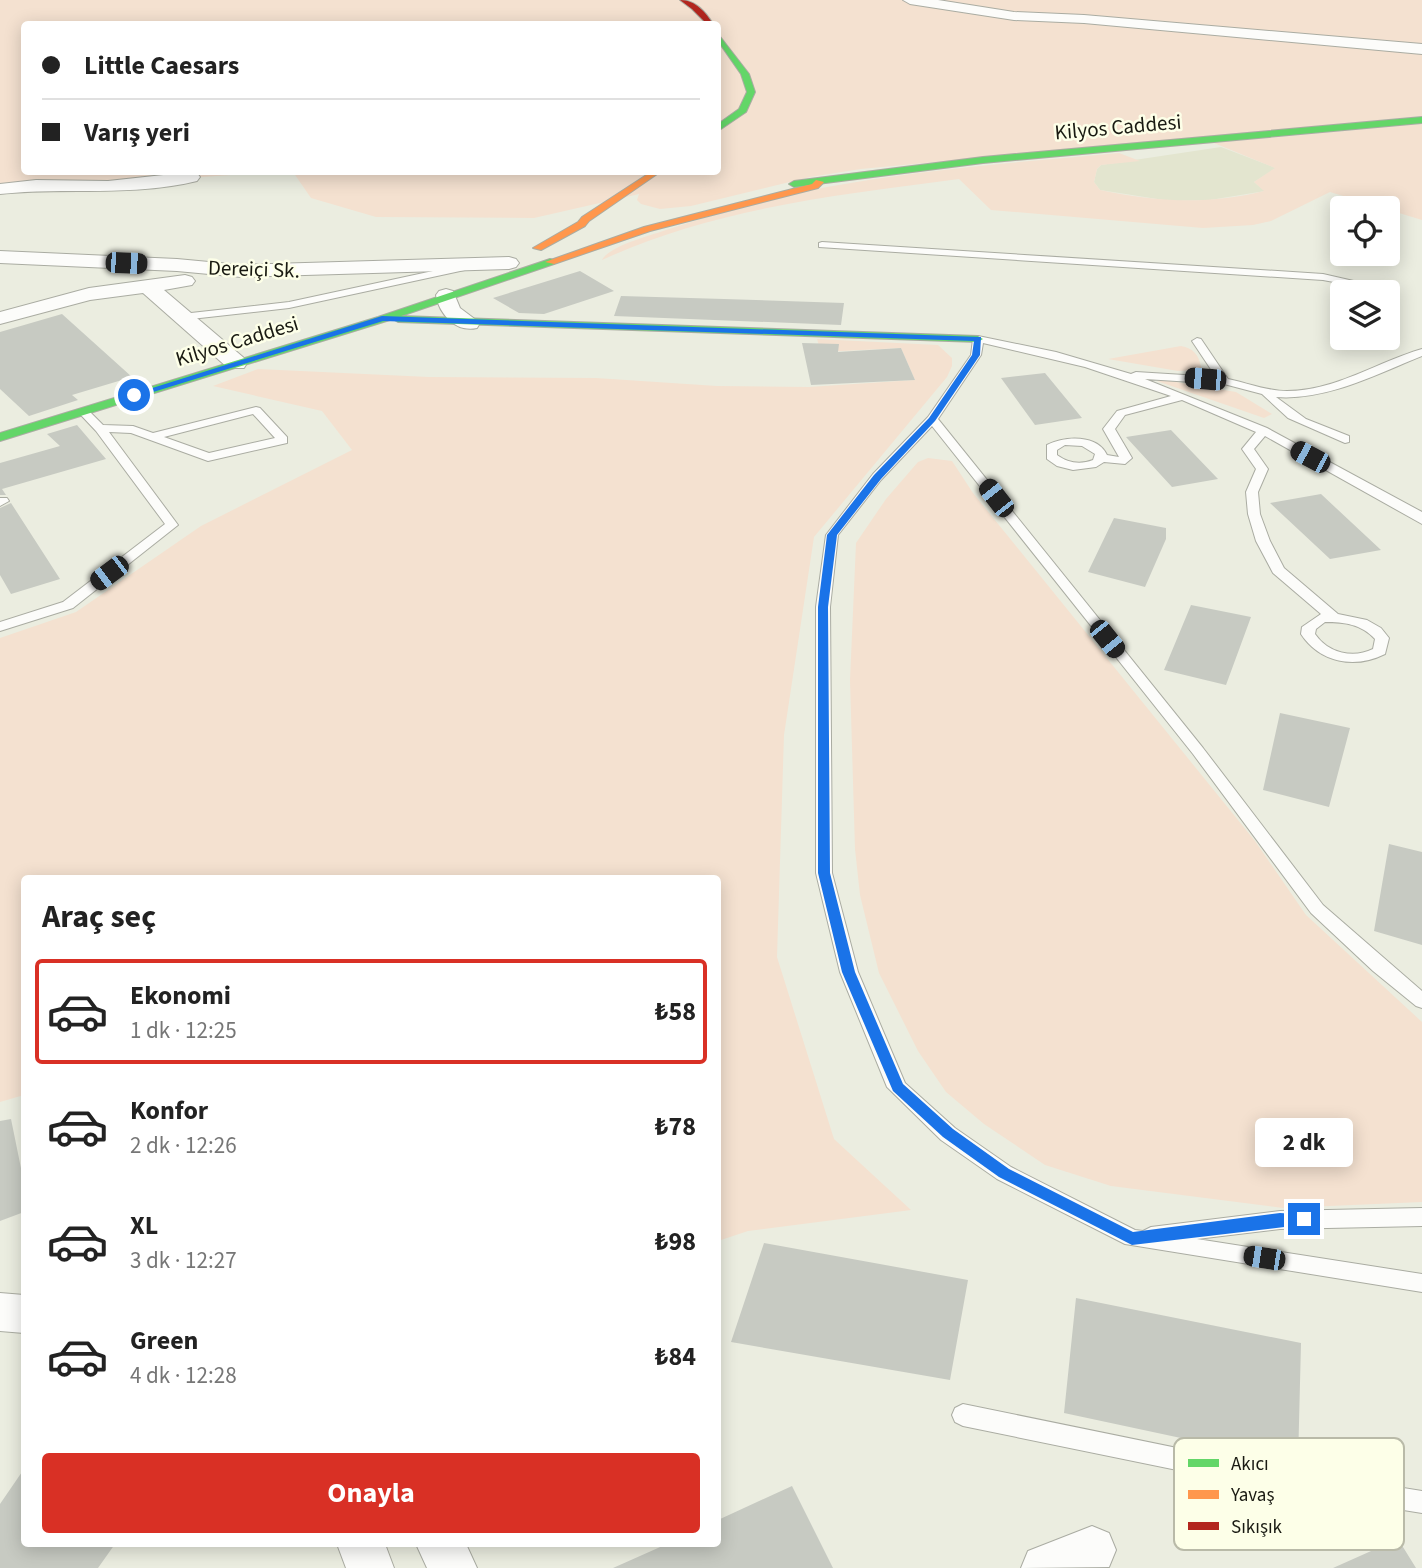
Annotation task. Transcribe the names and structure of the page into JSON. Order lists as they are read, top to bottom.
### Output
{
  "streets": {
    "street": ["Kilyos Caddesi", "Dereiçi Sk."]
  },
  "legend": ["Akıcı", "Yavaş", "Sıkışık"],
  "page": {
    "banner": ["Little Caesars", "Varış yeri"],
    "heading": "Araç seç",
    "list": [
      {
        "name": "Ekonomi",
        "note": "1 dk · 12:25",
        "value": "₺58"
      },
      {
        "name": "Konfor",
        "note": "2 dk · 12:26",
        "value": "₺78"
      },
      {
        "name": "XL",
        "note": "3 dk · 12:27",
        "value": "₺98"
      },
      {
        "name": "Green",
        "note": "4 dk · 12:28",
        "value": "₺84"
      }
    ],
    "bubble": "2 dk",
    "buttons": "Onayla"
  }
}
